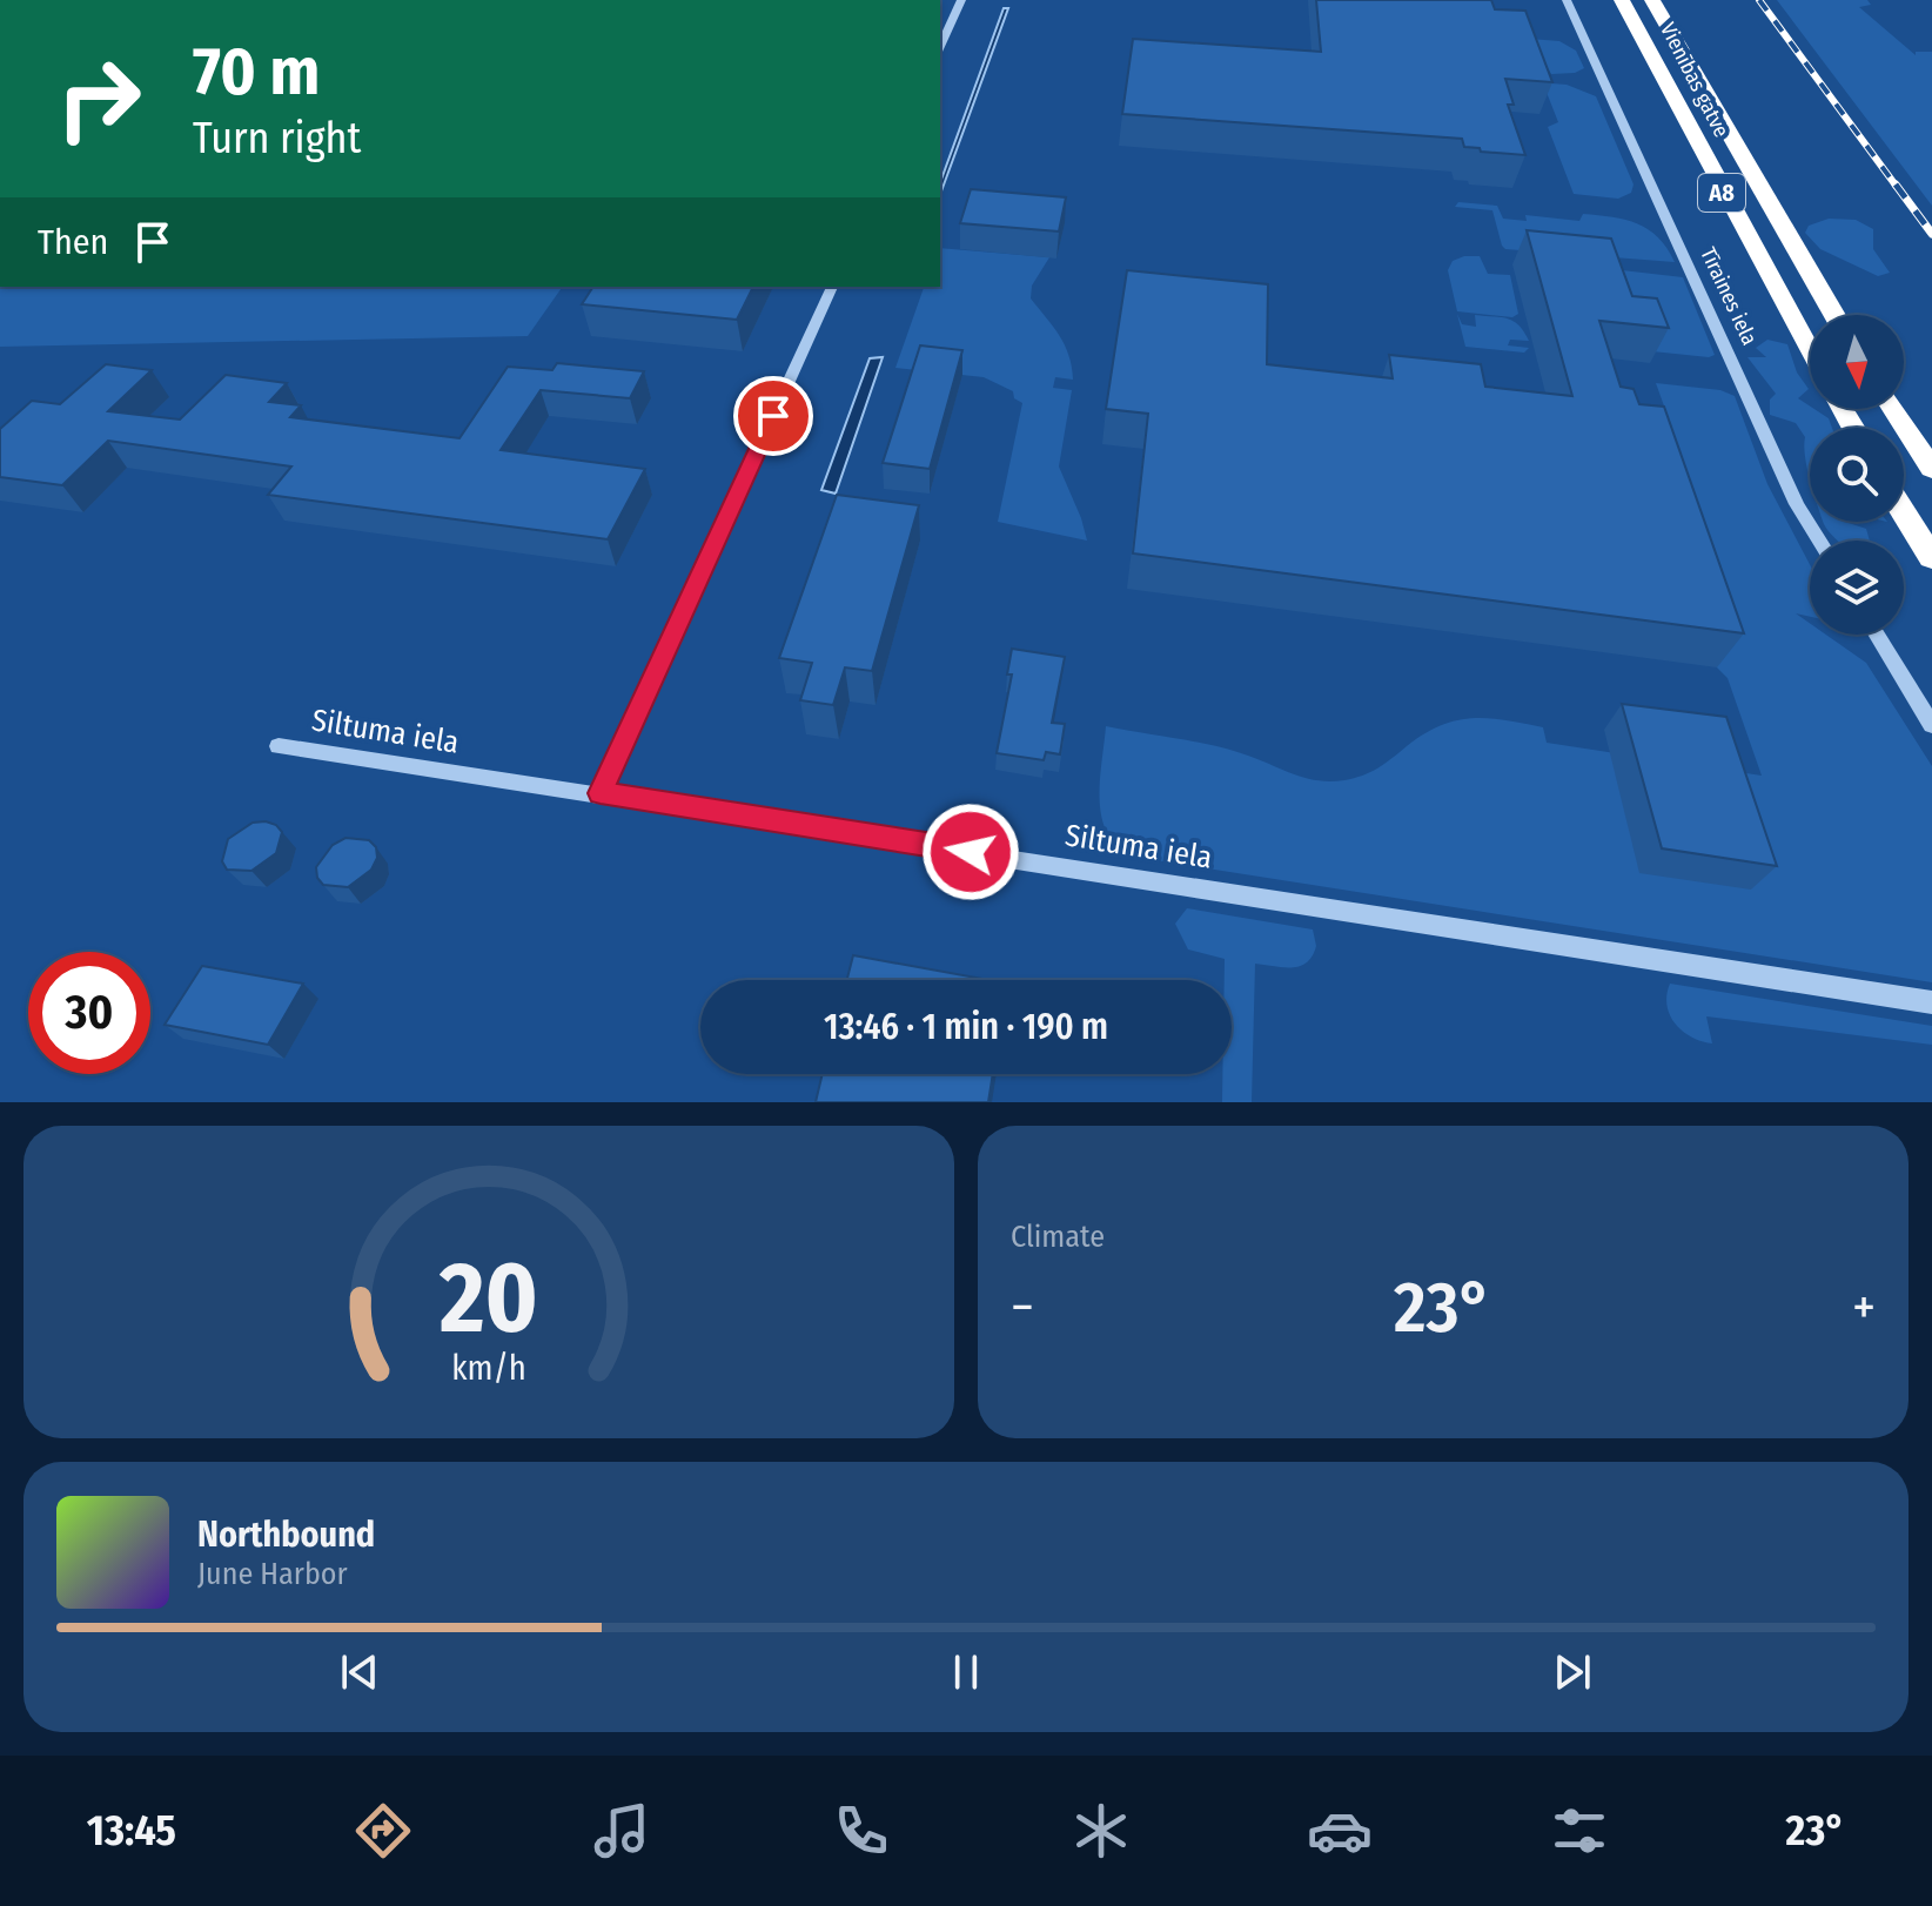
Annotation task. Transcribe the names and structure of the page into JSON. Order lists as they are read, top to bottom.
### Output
{
  "streets": {
    "highway": ["Vienības gatve", "A8"],
    "street": ["Tīraines iela", "Siltuma iela"]
  },
  "north": "bottom",
  "page": {
    "turn": ["70 m", "Turn right"],
    "then": "Then",
    "limit": "30",
    "trip": "13:46 · 1 min · 190 m",
    "tile": "Climate",
    "heat": ["−", "23°", "+"],
    "song": ["Northbound", "June Harbor"],
    "tabs": ["13:45", "23°"],
    "gauge": ["20", "km/h"]
  }
}
